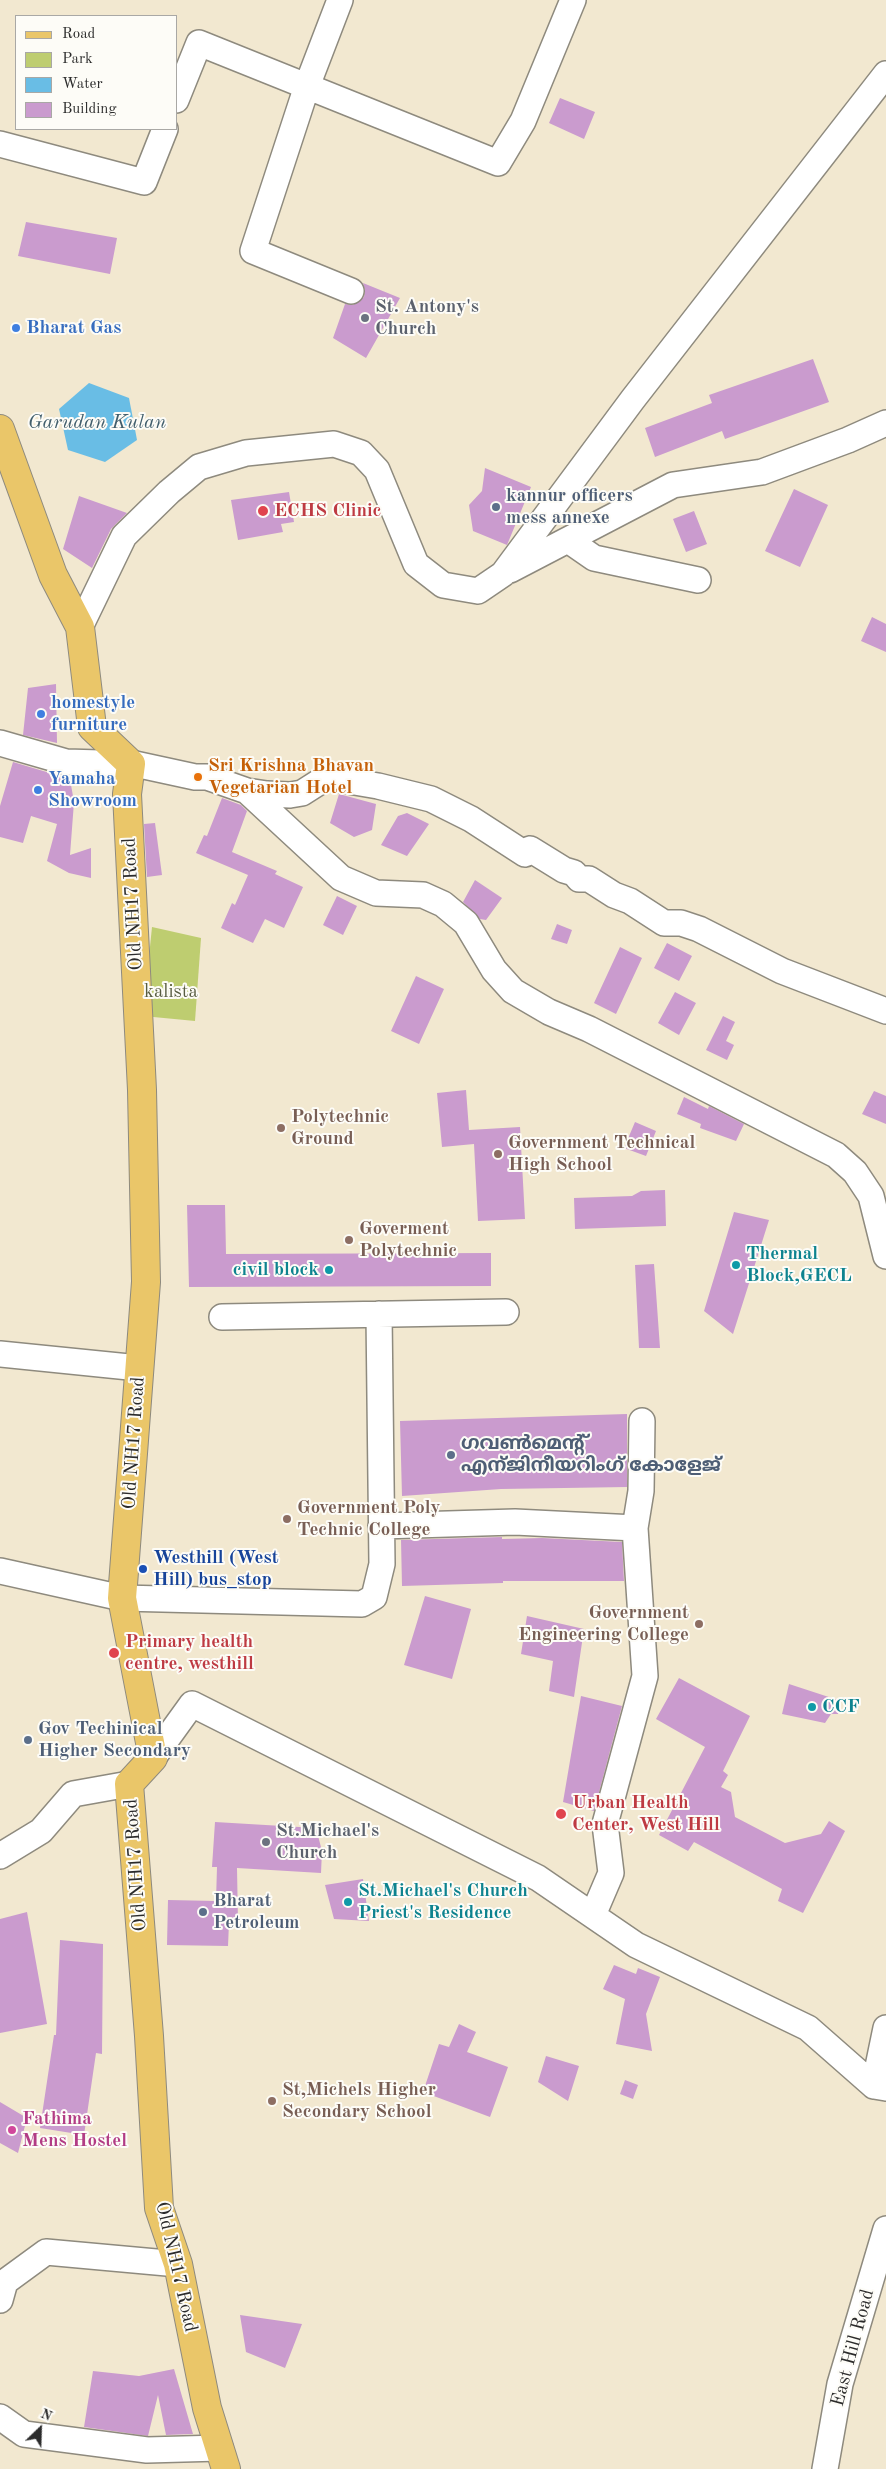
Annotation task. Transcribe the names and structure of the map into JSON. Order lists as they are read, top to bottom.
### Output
{
  "streets": {
    "main road": ["Old NH17 Road"],
    "street": ["East Hill Road"]
  },
  "water": ["Garudan Kulan"],
  "parks": ["kalista"],
  "places": [
    "St. Antony's Church",
    "Bharat Gas",
    "kannur officers mess annexe",
    "ECHS Clinic",
    "homestyle furniture",
    "Sri Krishna Bhavan Vegetarian Hotel",
    "Yamaha Showroom",
    "Polytechnic Ground",
    "Government Technical High School",
    "Goverment Polytechnic",
    "Thermal Block,GECL",
    "civil block",
    "ഗവൺമെന്റ് എന്ജിനീയറിംഗ് കോളേജ്",
    "Government Poly Technic College",
    "Westhill (West Hill) bus_stop",
    "Government Engineering College",
    "Primary health centre, westhill",
    "CCF",
    "Gov Techinical Higher Secondary",
    "Urban Health Center, West Hill",
    "St.Michael's Church",
    "St.Michael's Church Priest's Residence",
    "Bharat Petroleum",
    "St,Michels Higher Secondary School",
    "Fathima Mens Hostel"
  ],
  "legend": [
    "Road",
    "Park",
    "Water",
    "Building"
  ],
  "north": "top right"
}
